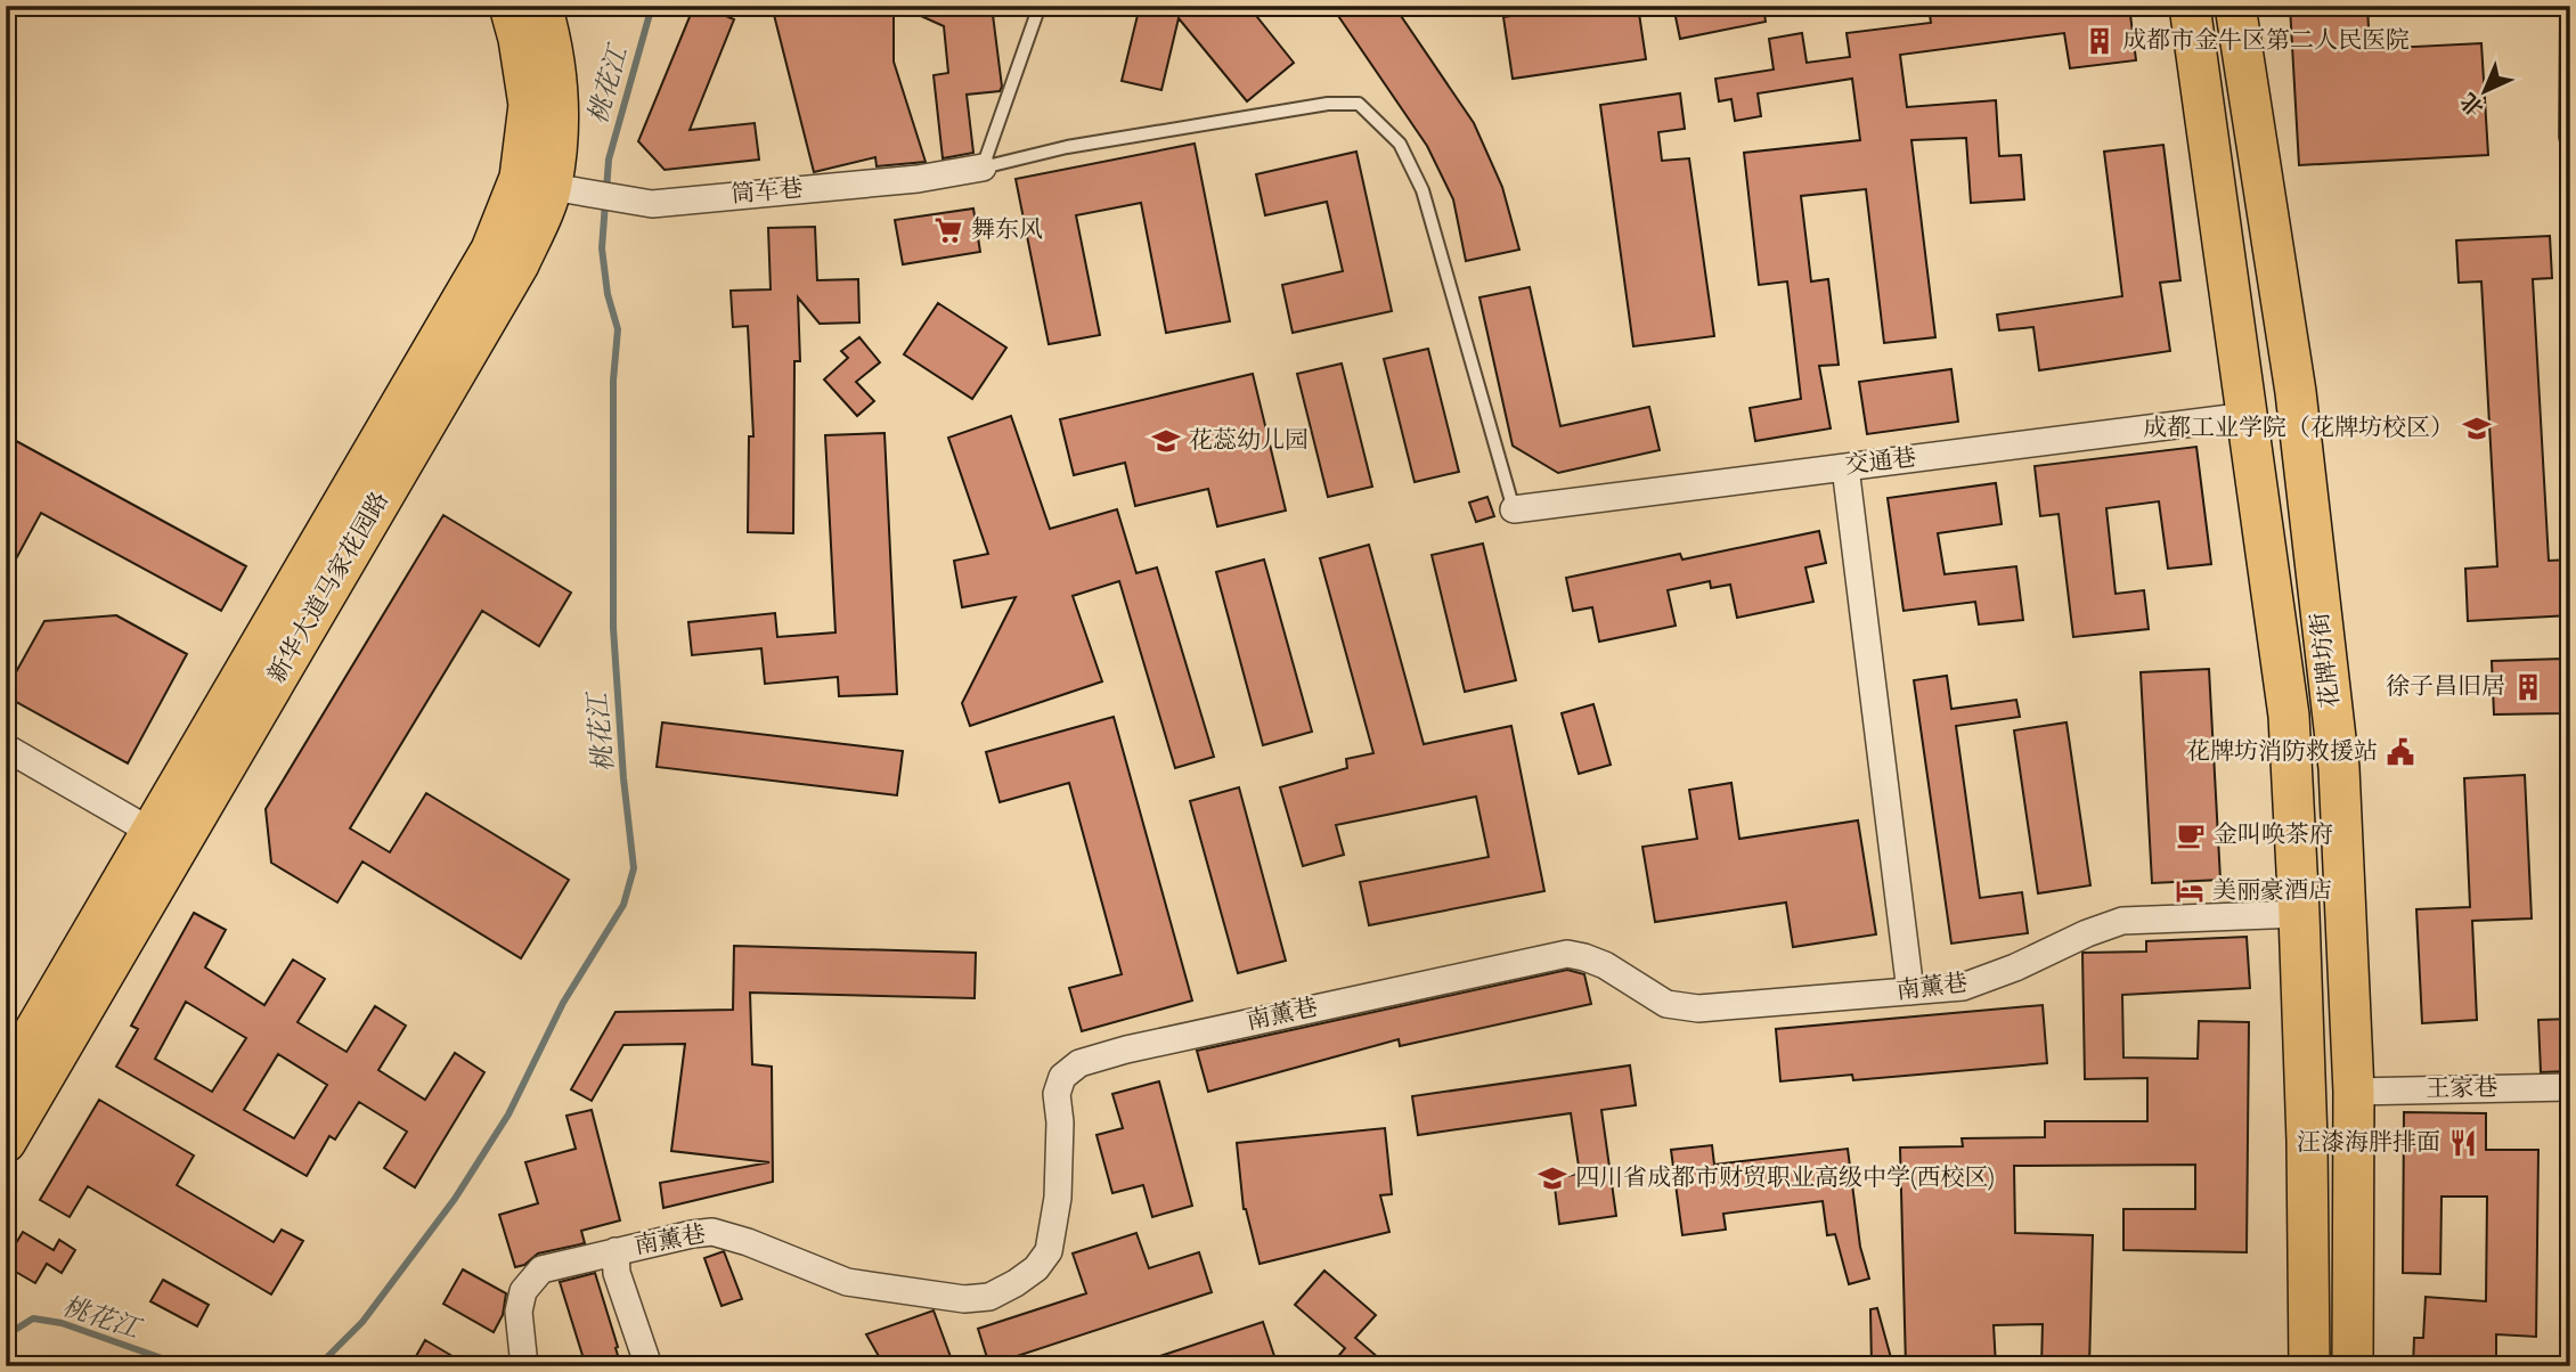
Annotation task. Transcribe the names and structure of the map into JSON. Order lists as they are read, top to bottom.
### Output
{
  "streets": {
    "main road": ["新华大道马家花园路", "花牌坊街"],
    "street": [
      "筒车巷",
      "交通巷",
      "南薰巷",
      "王家巷"
    ]
  },
  "crossings": [
    ["筒车巷", "新华大道马家花园路"],
    ["交通巷", "花牌坊街"],
    ["花牌坊街", "南薰巷"],
    ["花牌坊街", "王家巷"]
  ],
  "water": ["桃花江"],
  "places": {
    "building": ["成都市金牛区第二人民医院", "徐子昌旧居"],
    "supermarket": ["舞东风"],
    "school or university": ["成都工业学院（花牌坊校区）", "花蕊幼儿园", "四川省成都市财贸职业高级中学(西校区)"],
    "public building": ["花牌坊消防救援站"],
    "cafe": ["金叫唤茶府"],
    "hotel": ["美丽豪酒店"],
    "restaurant": ["汪漆海胖排面"]
  },
  "north": "bottom left"
}
